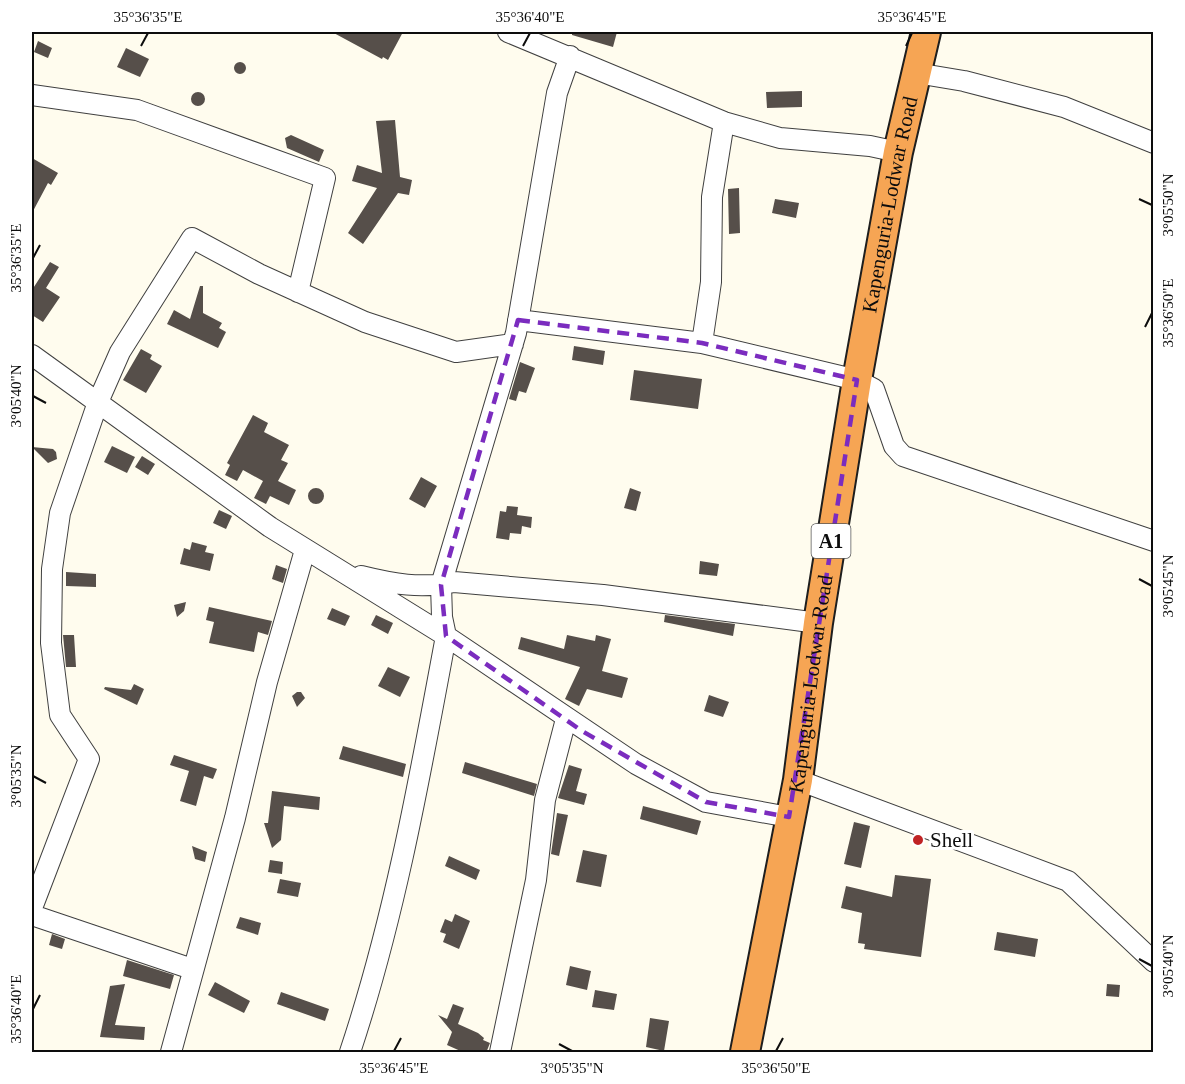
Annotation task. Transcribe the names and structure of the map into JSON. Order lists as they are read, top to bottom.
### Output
{
  "streets": {
    "highway": ["Kapenguria-Lodwar Road", "A1"]
  },
  "places": ["Shell"],
  "coordinates": [
    "35°36'35\"E",
    "35°36'40\"E",
    "35°36'45\"E",
    "3°05'50\"N",
    "35°36'50\"E",
    "3°05'40\"N",
    "3°05'45\"N",
    "3°05'35\"N"
  ]
}
